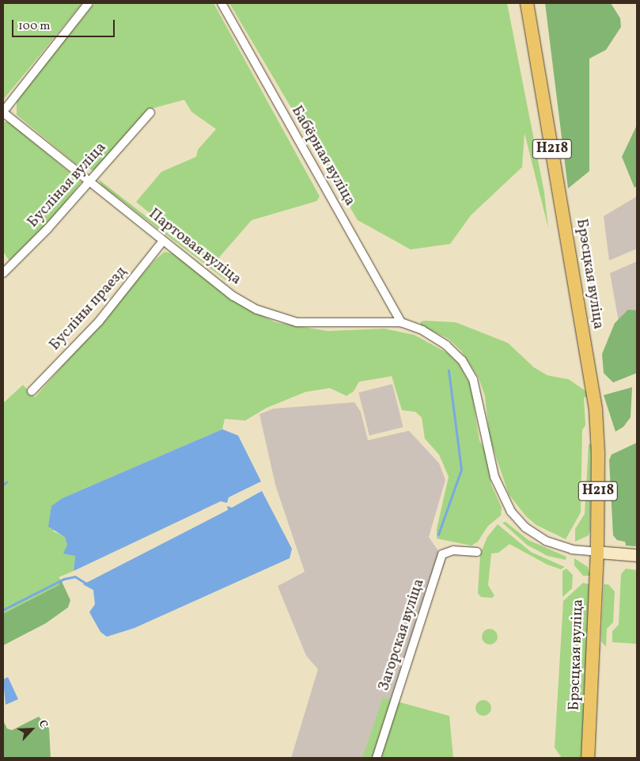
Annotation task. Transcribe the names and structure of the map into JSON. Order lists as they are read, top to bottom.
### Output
{
  "streets": {
    "main road": ["Н218", "Брэсцкая вуліца"],
    "street": [
      "Бабёрная вуліца",
      "Бусліная вуліца",
      "Партовая вуліца",
      "Бусліны праезд",
      "Загорская вуліца"
    ]
  },
  "crossings": [
    ["Бабёрная вуліца", "Партовая вуліца"],
    ["Бусліная вуліца", "Партовая вуліца"],
    ["Партовая вуліца", "Бусліны праезд"]
  ],
  "scale_bar": "100 m",
  "north": "top right"
}
